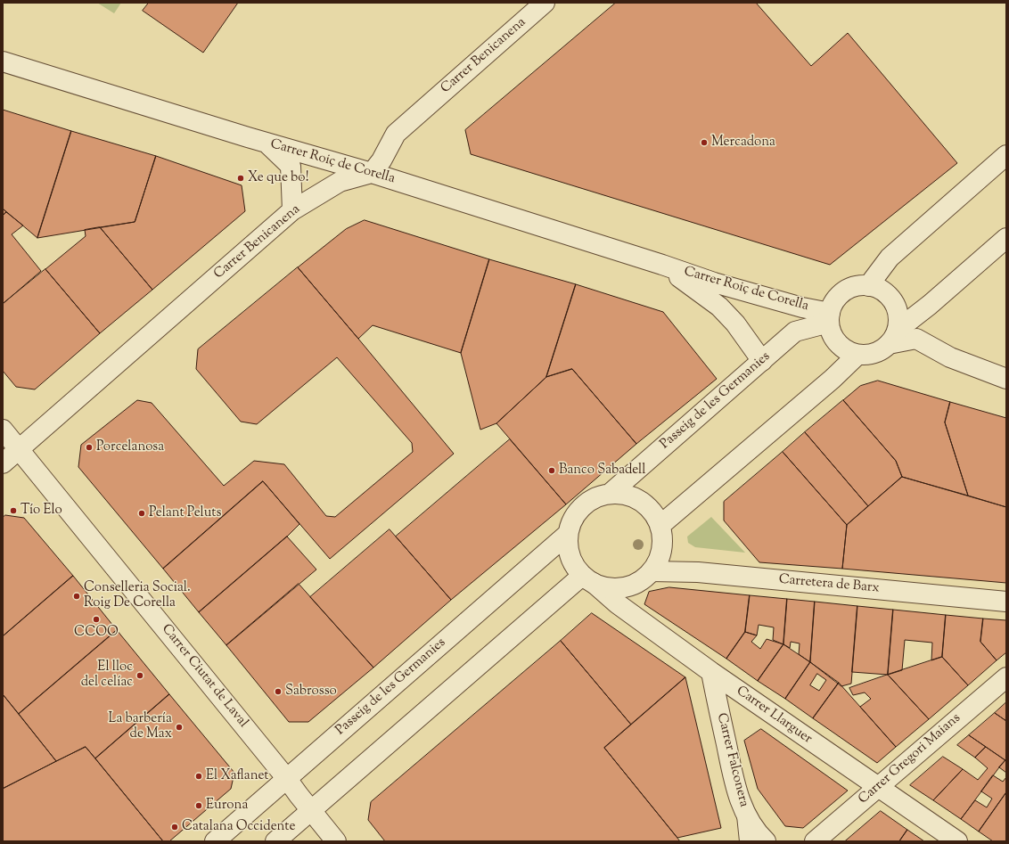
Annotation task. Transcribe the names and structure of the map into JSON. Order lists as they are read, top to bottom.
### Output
{
  "streets": {
    "street": [
      "Carrer Benicanena",
      "Carrer Roiç de Corella",
      "Passeig de les Germanies",
      "Carretera de Barx",
      "Carrer Ciutat de Laval",
      "Carrer Llarguer",
      "Carrer Gregori Maians",
      "Carrer Falconera"
    ]
  },
  "crossings": [
    ["Carrer Benicanena", "Carrer Roiç de Corella"],
    ["Carrer Benicanena", "Carrer Ciutat de Laval"],
    ["Carrer Roiç de Corella", "Passeig de les Germanies"],
    ["Passeig de les Germanies", "Carretera de Barx"],
    ["Passeig de les Germanies", "Carrer Ciutat de Laval"],
    ["Passeig de les Germanies", "Carrer Llarguer"],
    ["Carretera de Barx", "Carrer Llarguer"],
    ["Carrer Llarguer", "Carrer Gregori Maians"],
    ["Carrer Llarguer", "Carrer Falconera"]
  ],
  "places": [
    "Mercadona",
    "Xe que bo!",
    "Porcelanosa",
    "Banco Sabadell",
    "Tío Elo",
    "Pelant Peluts",
    "Conselleria Social. Roig De Corella",
    "CCOO",
    "El lloc del celíac",
    "Sabrosso",
    "La barbería de Max",
    "El Xaflanet",
    "Eurona",
    "Catalana Occidente"
  ]
}
